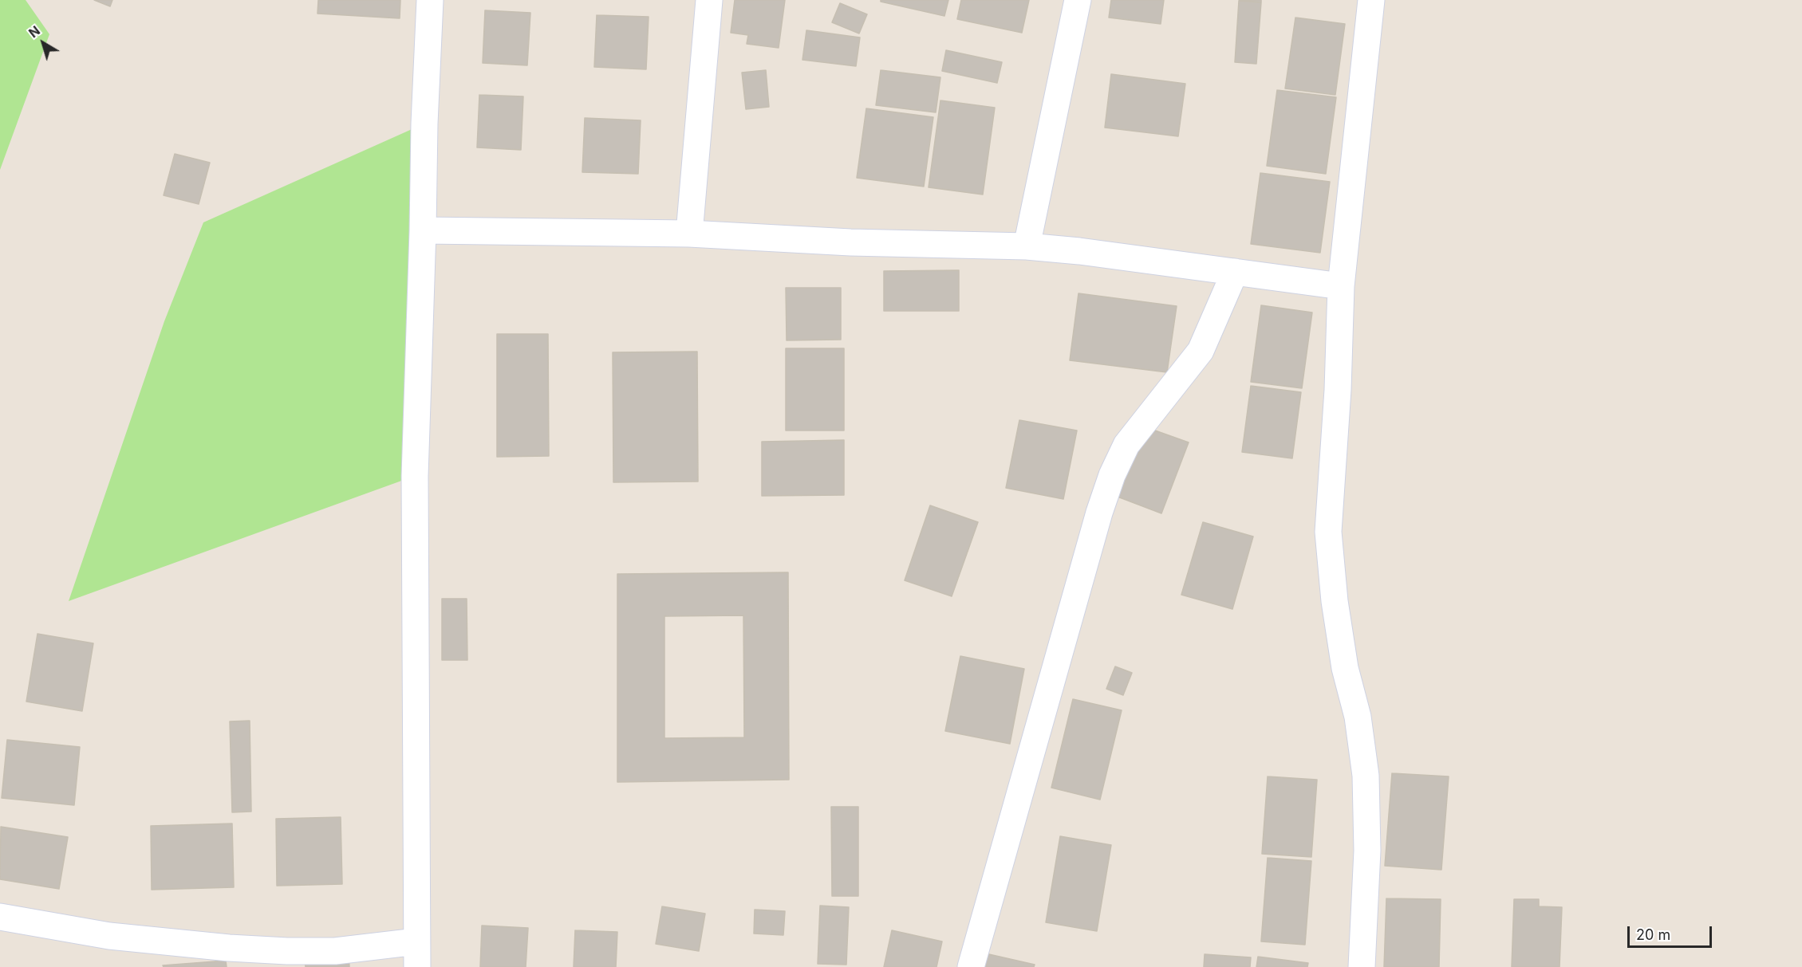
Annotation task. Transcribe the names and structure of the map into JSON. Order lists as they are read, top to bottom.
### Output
{
  "scale_bar": "20 m",
  "north": "top left"
}
